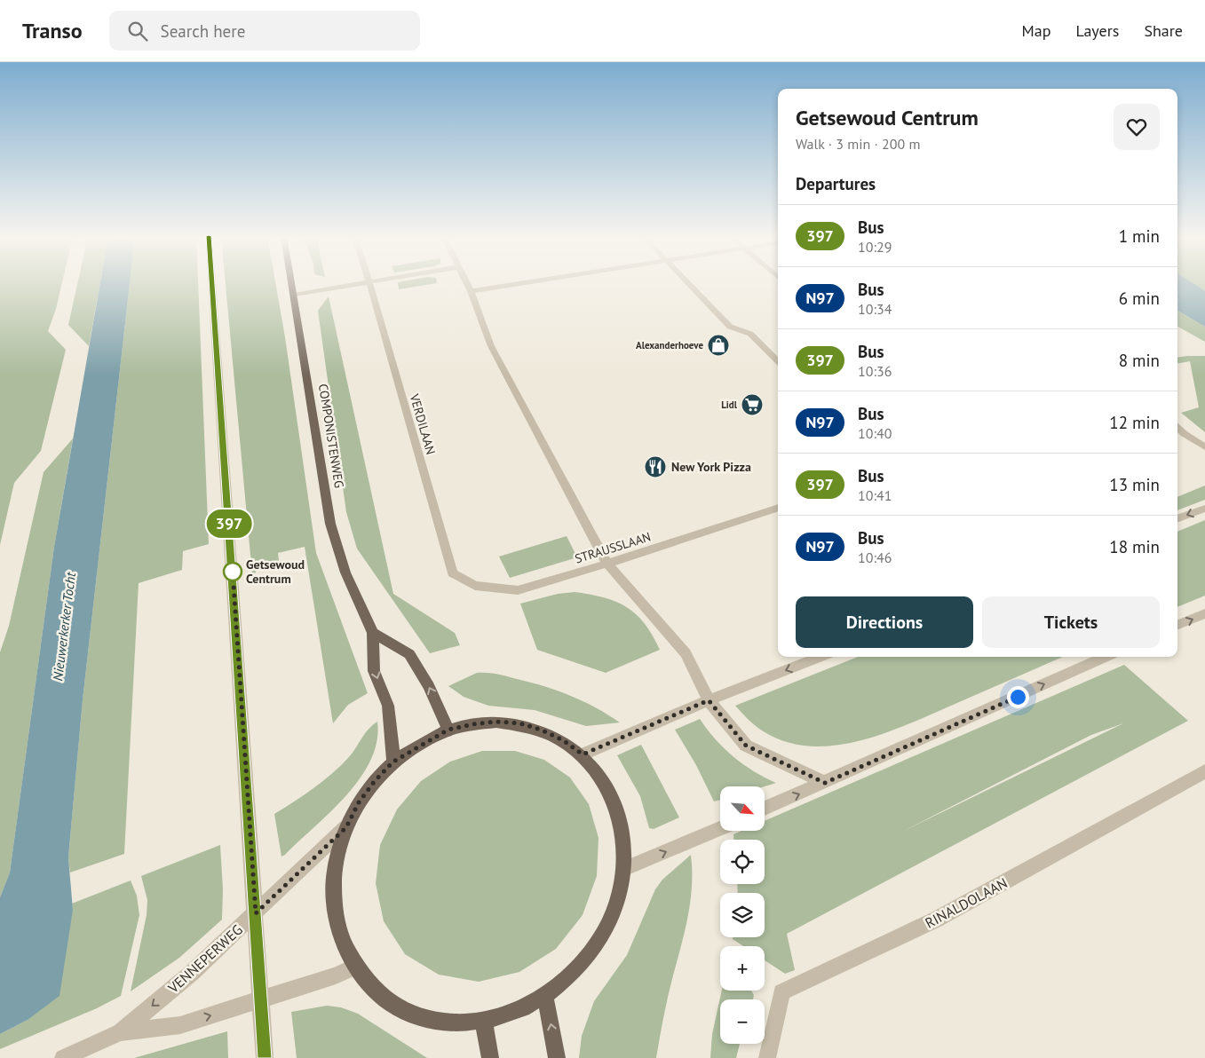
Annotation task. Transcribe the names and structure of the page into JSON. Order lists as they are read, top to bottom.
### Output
{
  "streets": {
    "main road": ["COMPONISTENWEG"],
    "street": [
      "VERDILAAN",
      "STRAUSSLAAN",
      "RINALDOLAAN",
      "VENNEPERWEG"
    ]
  },
  "crossings": [
    ["VERDILAAN", "STRAUSSLAAN"]
  ],
  "water": ["Nieuwerkerker Tocht"],
  "places": {
    "shop": ["Alexanderhoeve"],
    "supermarket": ["Lidl"],
    "restaurant": ["New York Pizza"],
    "other": ["Getsewoud Centrum"]
  },
  "lines": ["bus line 397"],
  "north": "bottom right",
  "page": {
    "header": "Transo",
    "search": "Search here",
    "nav": ["Map", "Layers", "Share"],
    "on_map": "397",
    "heading": [
      ["Getsewoud Centrum", "Walk · 3 min · 200 m"],
      "Departures"
    ],
    "list": [
      {
        "mark": "397",
        "name": "Bus",
        "note": "10:29",
        "value": "1 min"
      },
      {
        "mark": "N97",
        "name": "Bus",
        "note": "10:34",
        "value": "6 min"
      },
      {
        "mark": "397",
        "name": "Bus",
        "note": "10:36",
        "value": "8 min"
      },
      {
        "mark": "N97",
        "name": "Bus",
        "note": "10:40",
        "value": "12 min"
      },
      {
        "mark": "397",
        "name": "Bus",
        "note": "10:41",
        "value": "13 min"
      },
      {
        "mark": "N97",
        "name": "Bus",
        "note": "10:46",
        "value": "18 min"
      }
    ],
    "buttons": ["Directions", "Tickets"],
    "map_buttons": ["+", "−"]
  }
}
